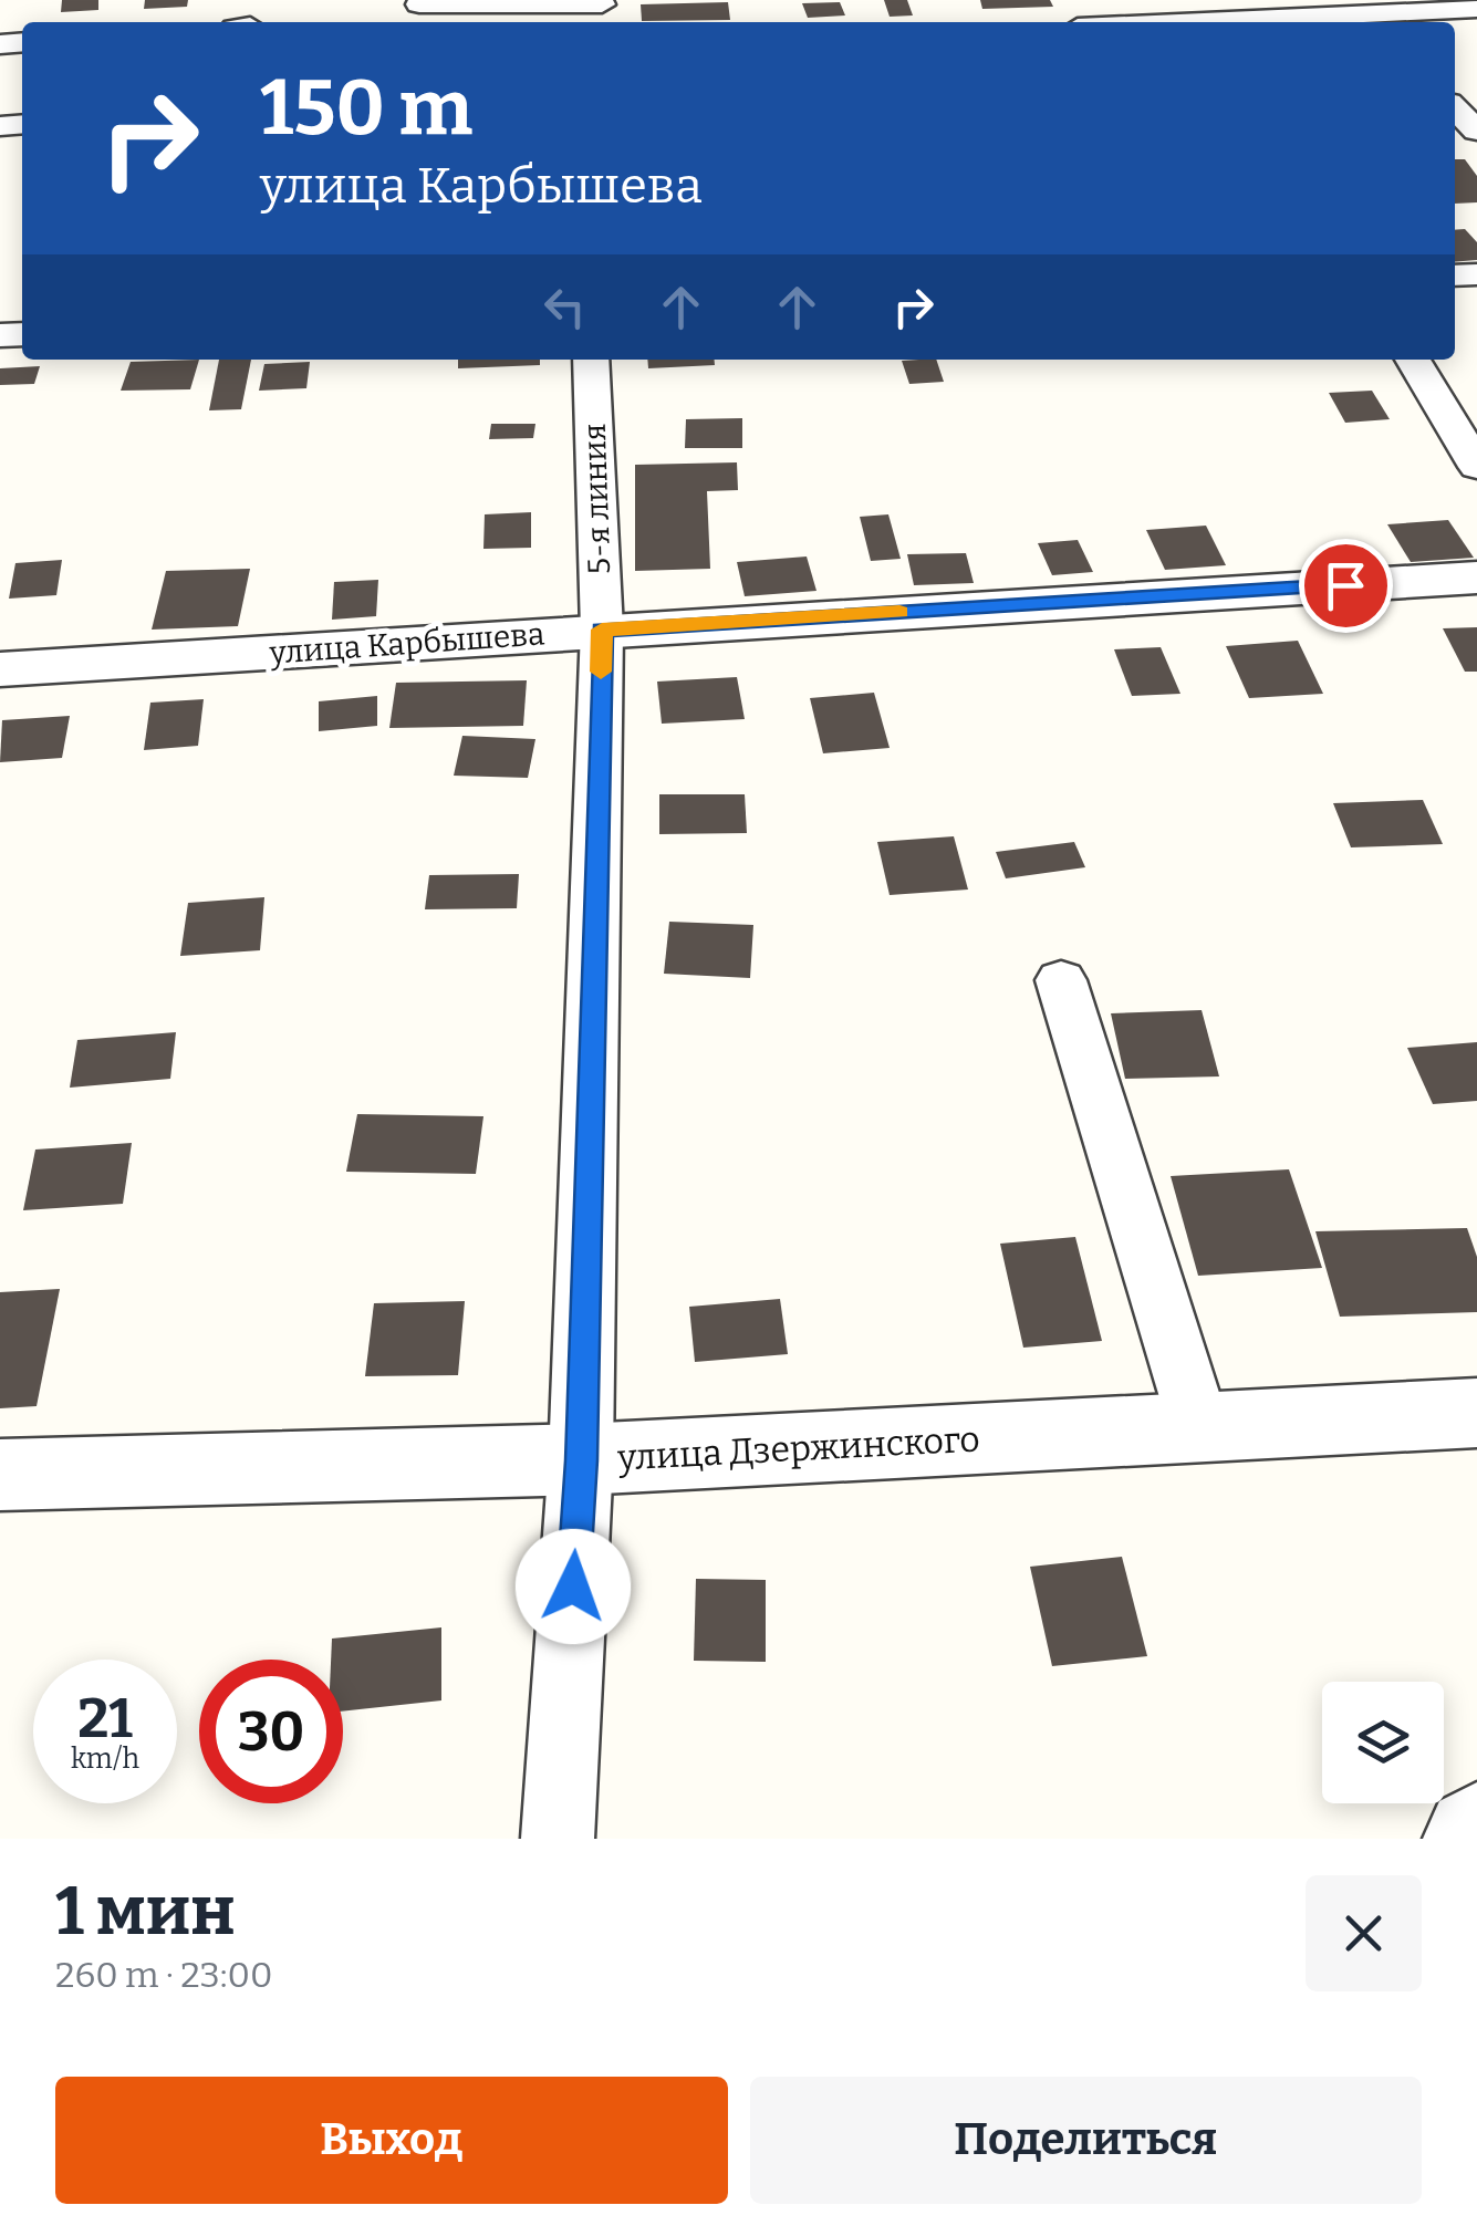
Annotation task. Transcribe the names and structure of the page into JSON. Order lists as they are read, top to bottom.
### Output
{
  "streets": {
    "street": ["5-я линия", "улица Карбышева", "улица Дзержинского"]
  },
  "crossings": [
    ["5-я линия", "улица Карбышева"],
    ["5-я линия", "улица Дзержинского"]
  ],
  "page": {
    "turn": ["150 m", "улица Карбышева"],
    "speed": "21 km/h",
    "limit": "30",
    "heading": ["1 мин", "260 m · 23:00"],
    "buttons": ["Выход", "Поделиться"]
  }
}
